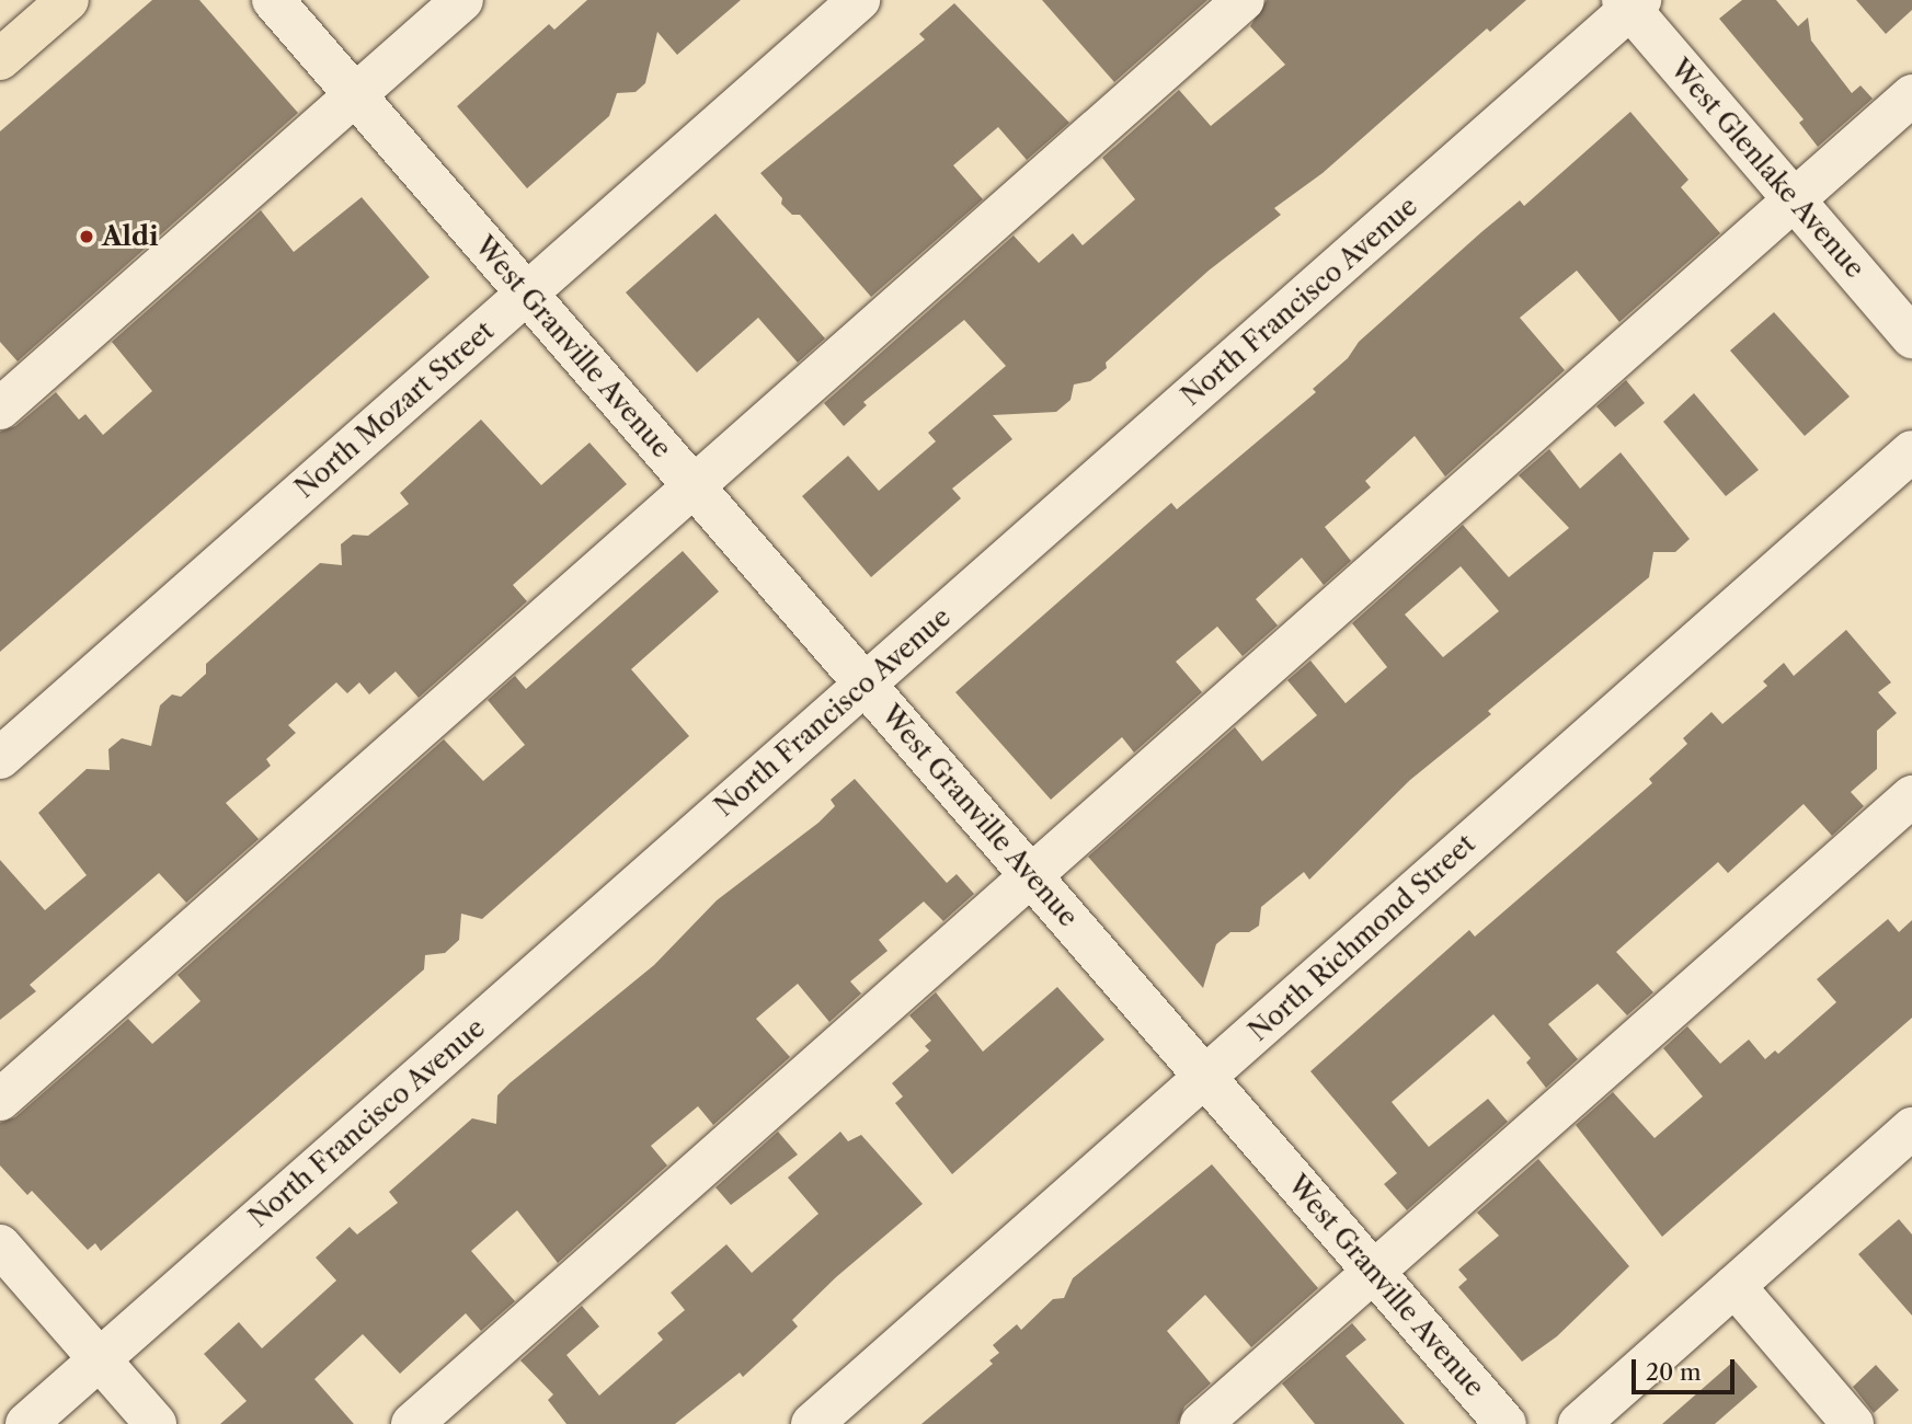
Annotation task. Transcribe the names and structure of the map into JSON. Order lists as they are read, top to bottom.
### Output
{
  "streets": {
    "street": [
      "West Glenlake Avenue",
      "North Francisco Avenue",
      "West Granville Avenue",
      "North Mozart Street",
      "North Richmond Street"
    ]
  },
  "crossings": [
    ["West Glenlake Avenue", "North Francisco Avenue"],
    ["North Francisco Avenue", "West Granville Avenue"],
    ["West Granville Avenue", "North Mozart Street"],
    ["West Granville Avenue", "North Richmond Street"]
  ],
  "places": ["Aldi"],
  "scale_bar": "20 m"
}
